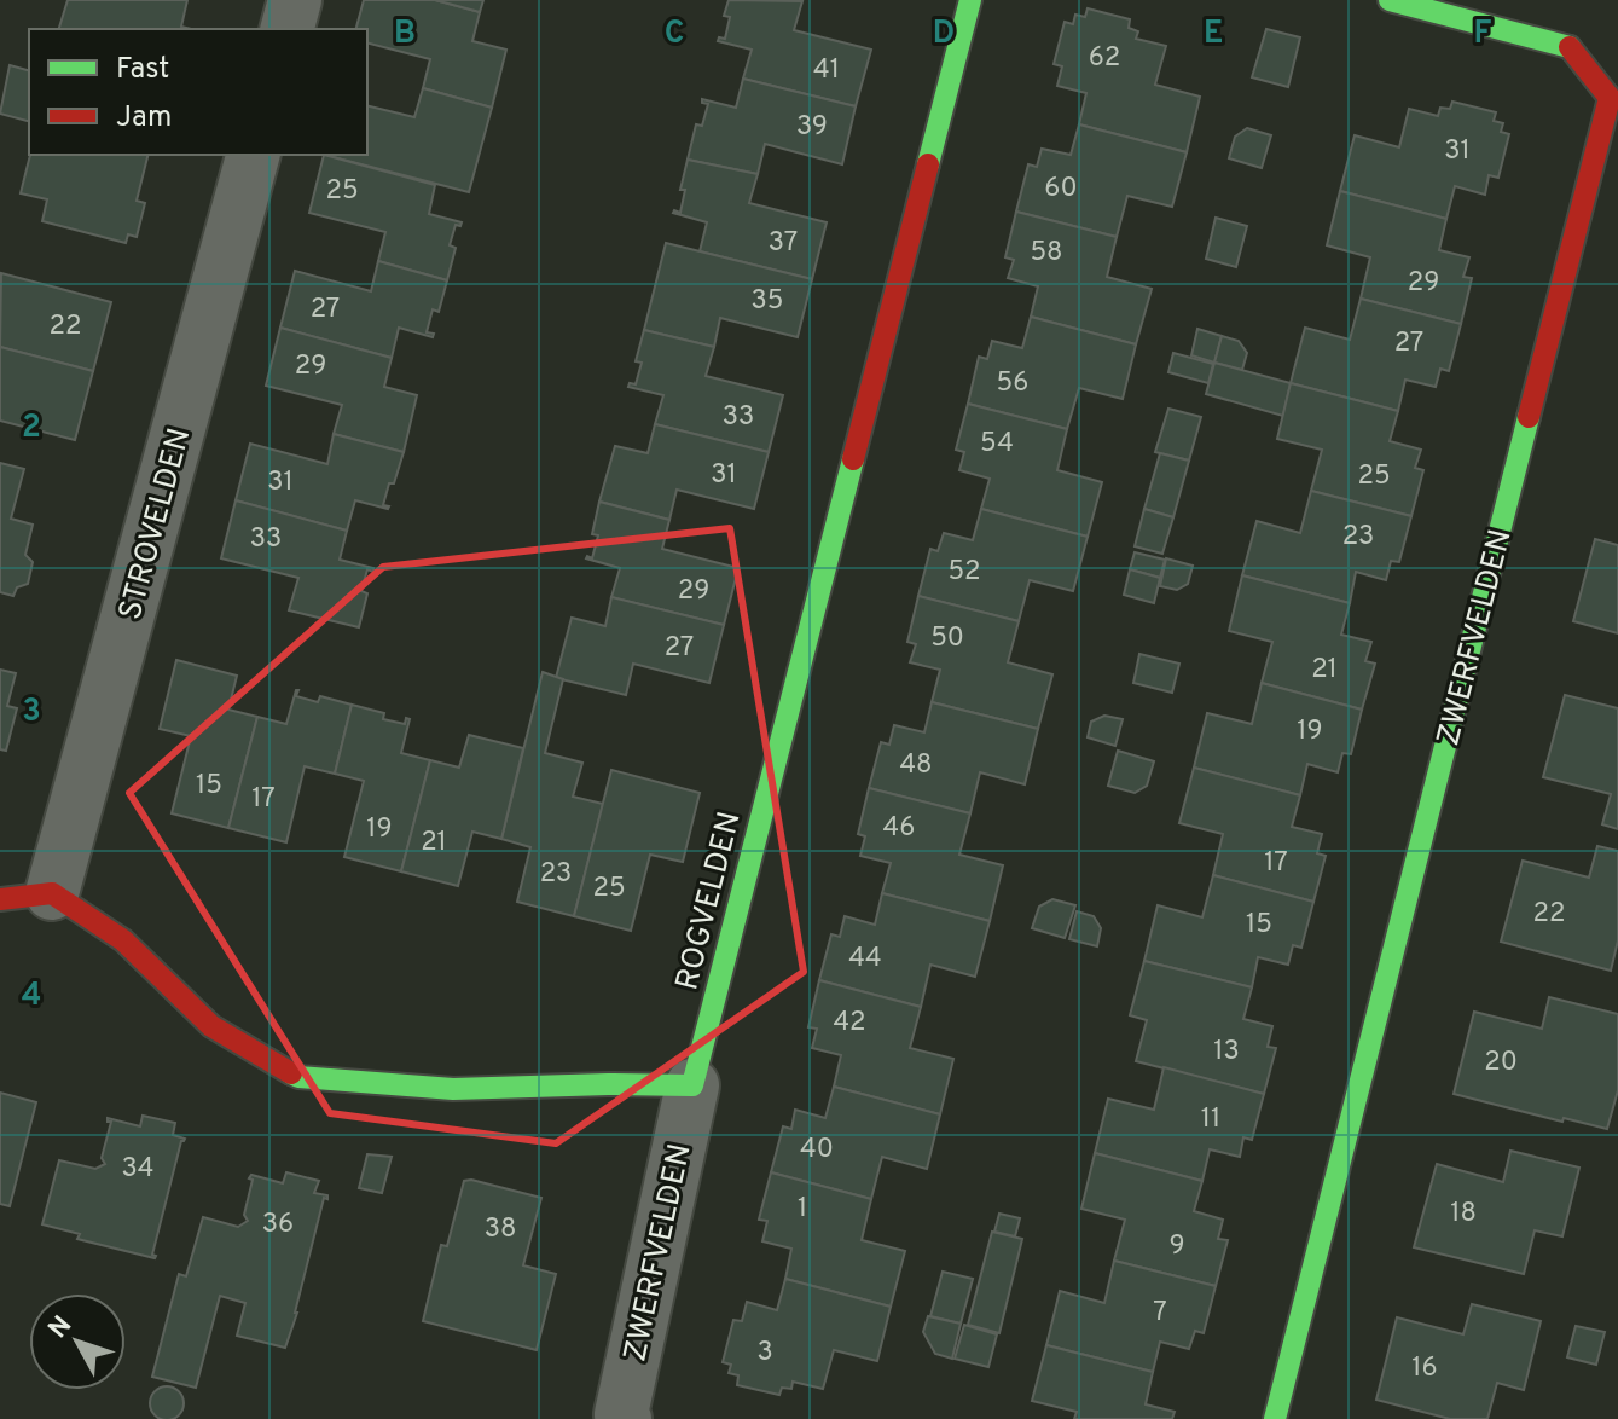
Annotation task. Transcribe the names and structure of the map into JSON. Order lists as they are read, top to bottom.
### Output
{
  "streets": {
    "street": ["STROVELDEN", "ZWERFVELDEN", "ROGVELDEN"]
  },
  "crossings": [
    ["ZWERFVELDEN", "ROGVELDEN"]
  ],
  "house_numbers": [
    "62",
    "41",
    "39",
    "31",
    "60",
    "25",
    "37",
    "58",
    "29",
    "35",
    "27",
    "22",
    "27",
    "29",
    "56",
    "33",
    "54",
    "31",
    "25",
    "31",
    "23",
    "33",
    "52",
    "29",
    "50",
    "27",
    "21",
    "19",
    "48",
    "15",
    "17",
    "46",
    "19",
    "21",
    "17",
    "23",
    "25",
    "22",
    "15",
    "44",
    "42",
    "13",
    "20",
    "11",
    "40",
    "34",
    "1",
    "18",
    "36",
    "38",
    "9",
    "7",
    "3",
    "16"
  ],
  "legend": ["Fast", "Jam"],
  "north": "top left",
  "grid": {
    "columns": [
      "B",
      "C",
      "D",
      "E",
      "F"
    ],
    "rows": ["2", "3", "4"]
  }
}
